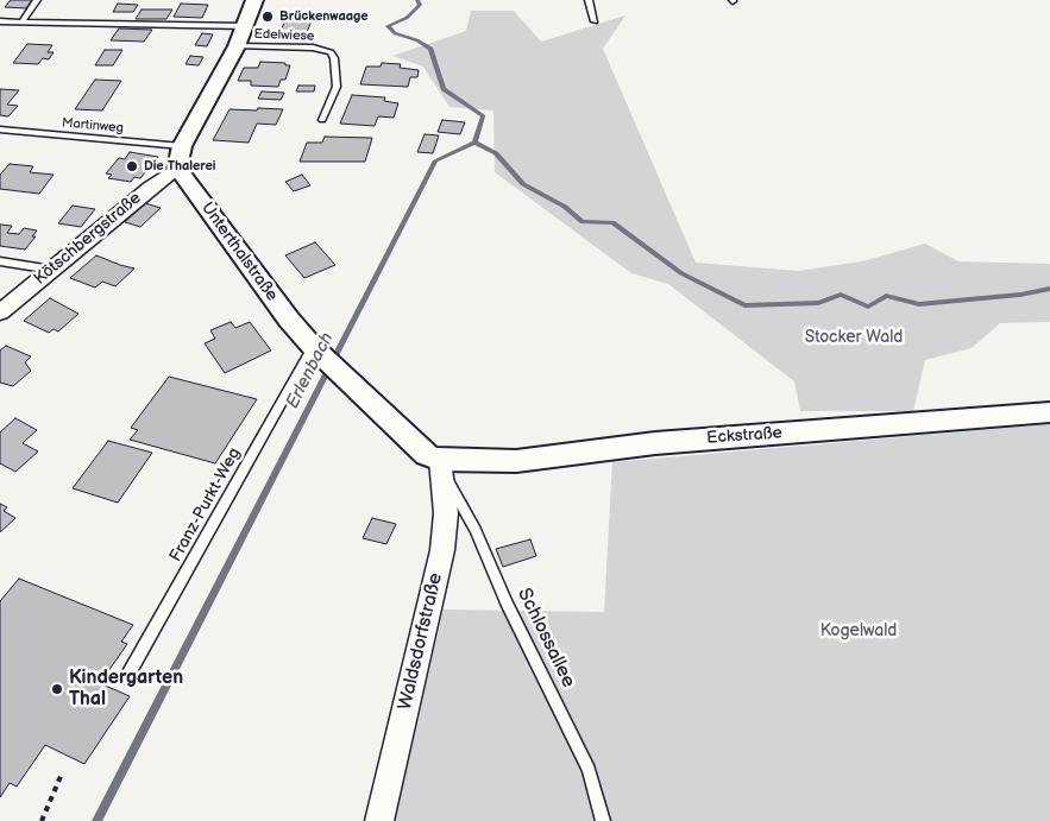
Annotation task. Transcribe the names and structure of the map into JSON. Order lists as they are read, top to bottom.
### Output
{
  "streets": {
    "street": [
      "Kötschbergstraße",
      "Unterthalstraße",
      "Eckstraße",
      "Waldsdorfstraße"
    ],
    "lane": [
      "Edelwiese",
      "Martinweg",
      "Franz-Purkt-Weg",
      "Schlossallee"
    ]
  },
  "crossings": [
    ["Kötschbergstraße", "Unterthalstraße"],
    ["Unterthalstraße", "Eckstraße"],
    ["Unterthalstraße", "Franz-Purkt-Weg"],
    ["Unterthalstraße", "Schlossallee"],
    ["Unterthalstraße", "Waldsdorfstraße"],
    ["Eckstraße", "Schlossallee"],
    ["Eckstraße", "Waldsdorfstraße"],
    ["Schlossallee", "Waldsdorfstraße"]
  ],
  "water": ["Erlenbach"],
  "parks": ["Stocker Wald", "Kogelwald"],
  "places": ["Brückenwaage", "Die Thalerei", "Kindergarten Thal"]
}
